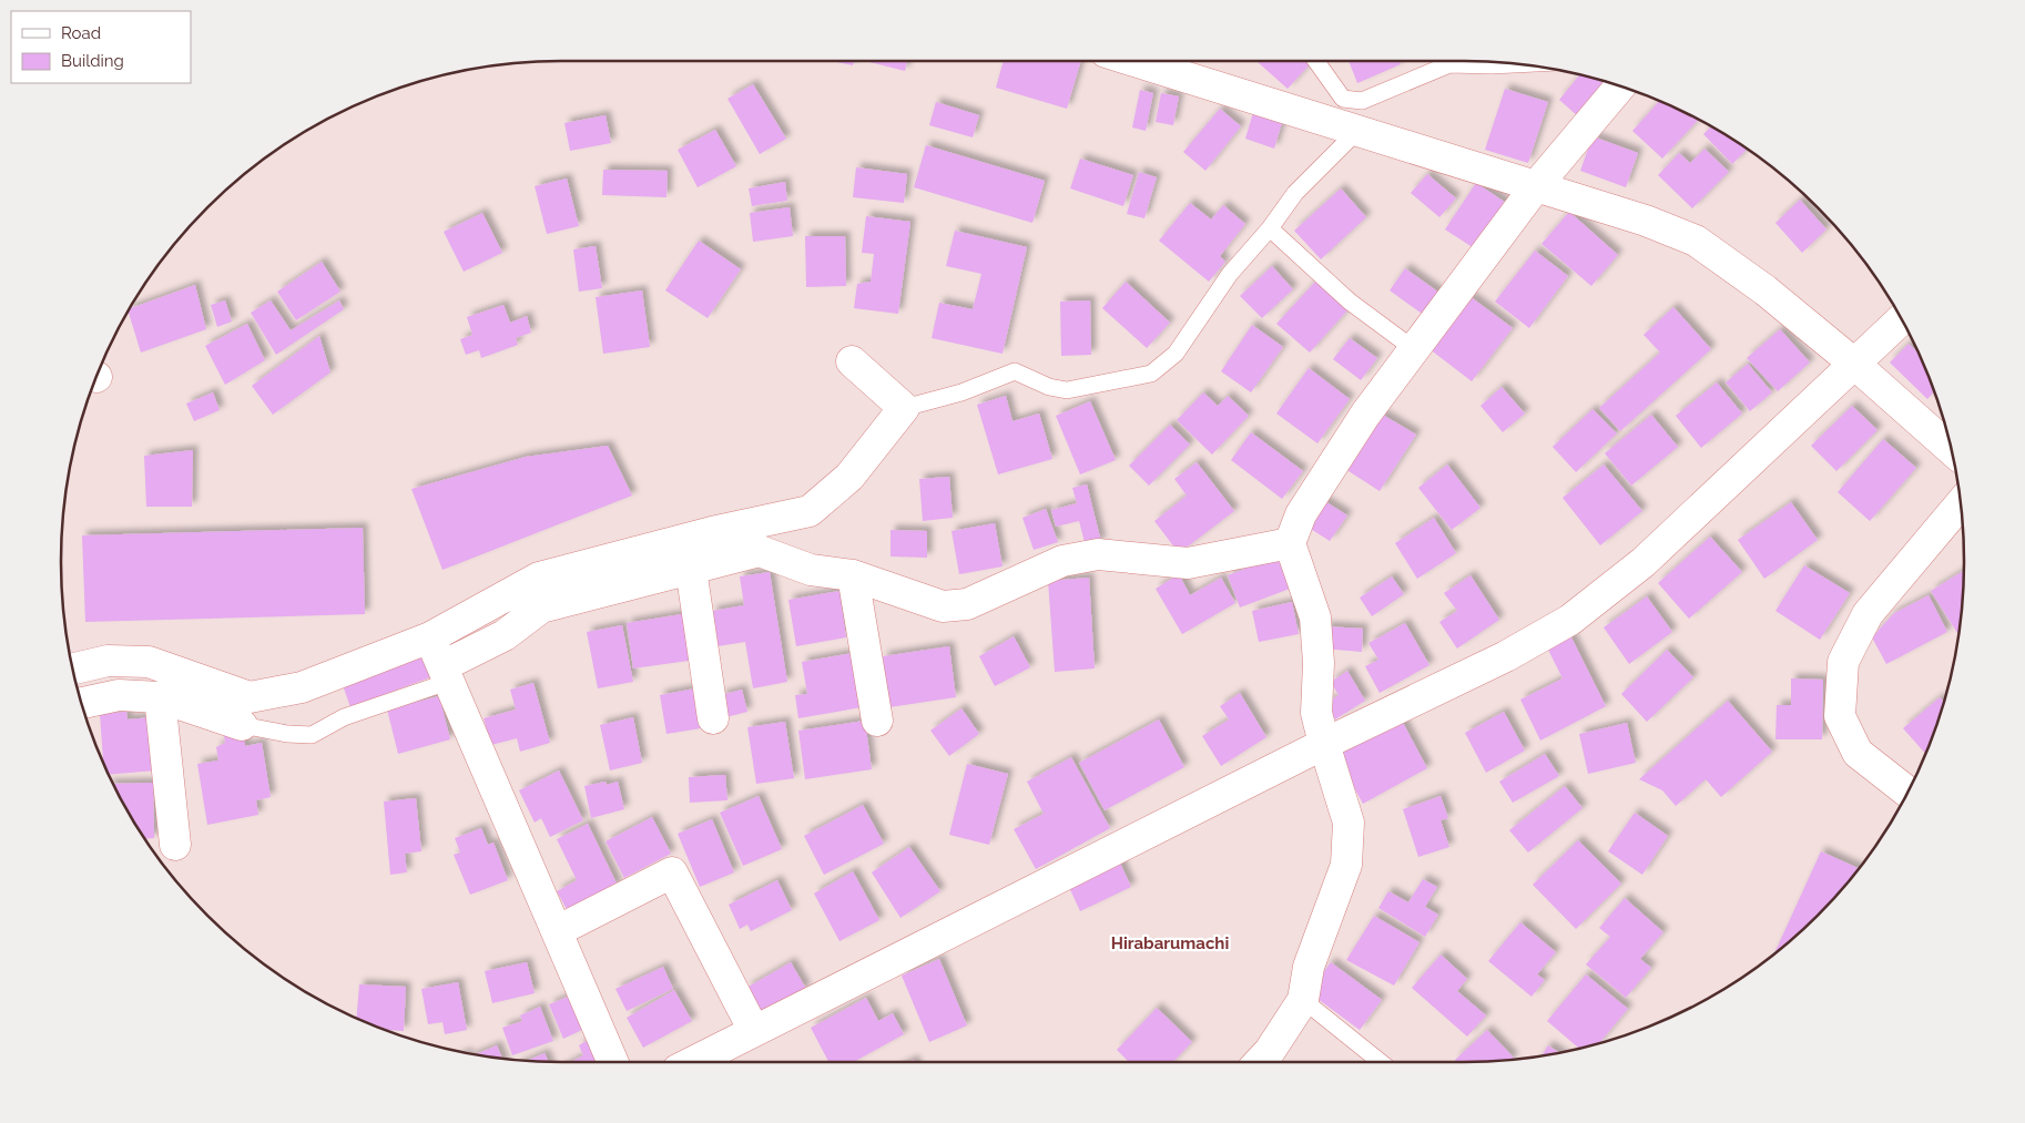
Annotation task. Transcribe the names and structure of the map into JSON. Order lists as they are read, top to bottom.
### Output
{
  "districts": ["Hirabarumachi"],
  "legend": ["Road", "Building"]
}
